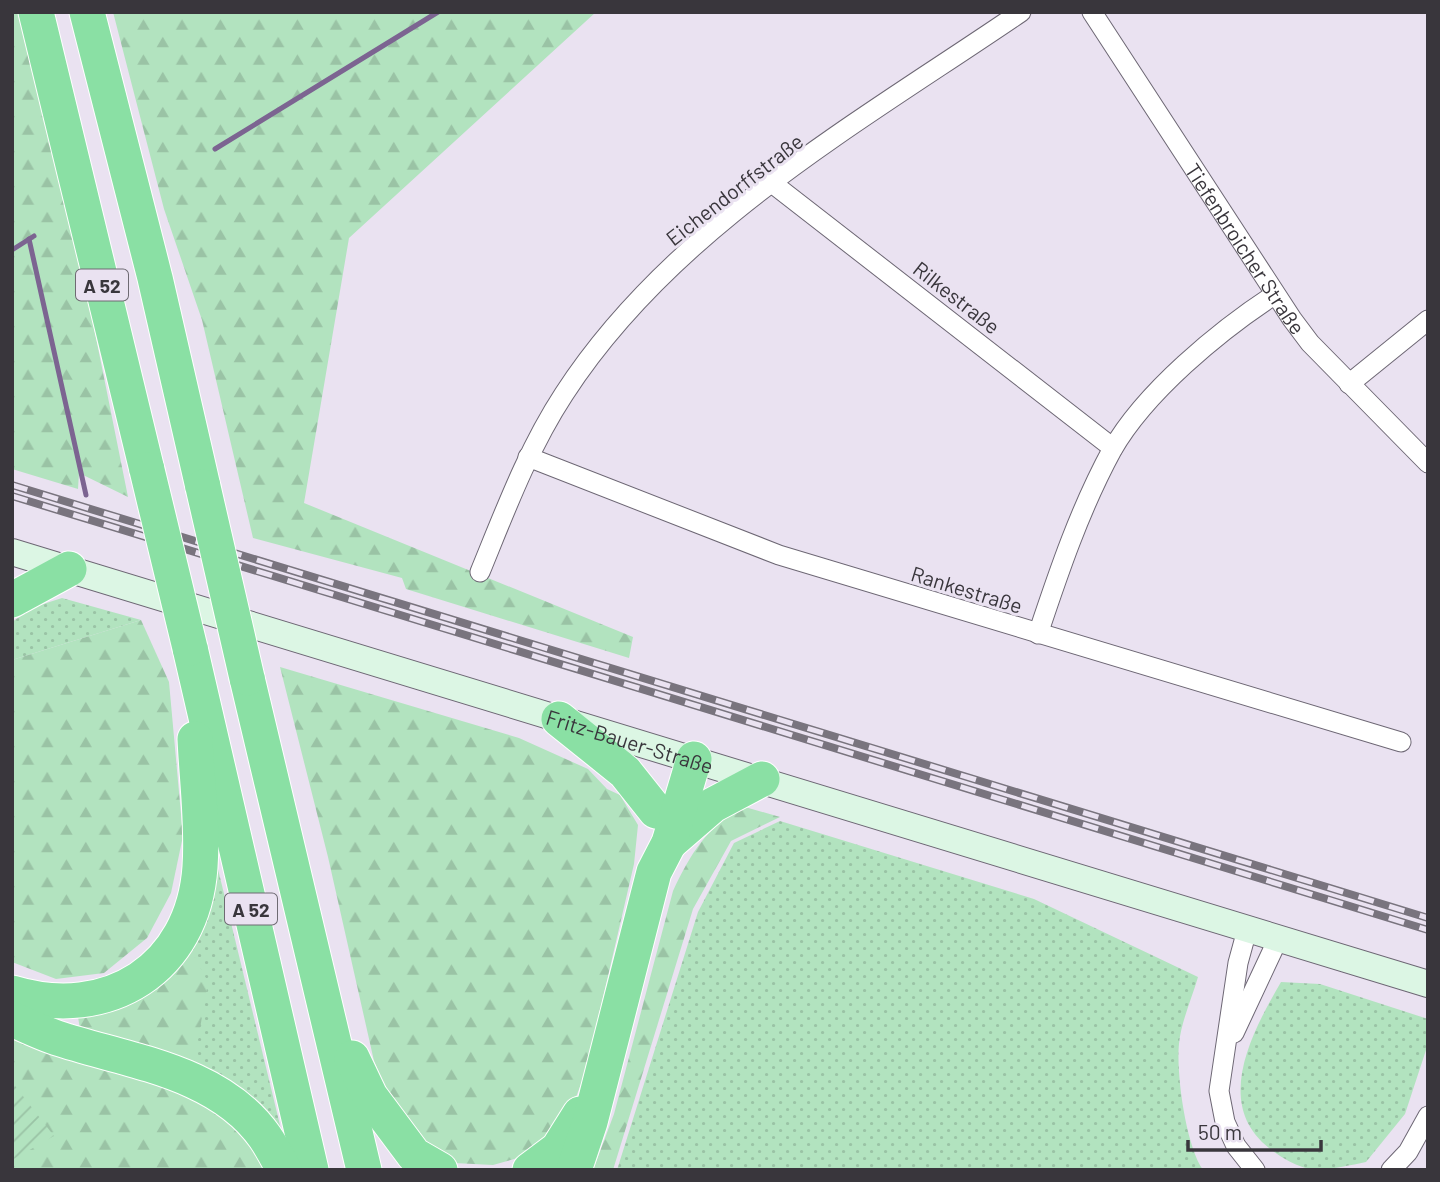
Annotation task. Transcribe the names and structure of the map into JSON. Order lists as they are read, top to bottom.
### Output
{
  "streets": {
    "highway": ["A 52"],
    "main road": ["Fritz-Bauer-Straße"],
    "street": [
      "Eichendorffstraße",
      "Tiefenbroicher Straße",
      "Rilkestraße",
      "Rankestraße"
    ]
  },
  "crossings": [
    ["Eichendorffstraße", "Rilkestraße"],
    ["Eichendorffstraße", "Rankestraße"]
  ],
  "scale_bar": "50 m"
}
